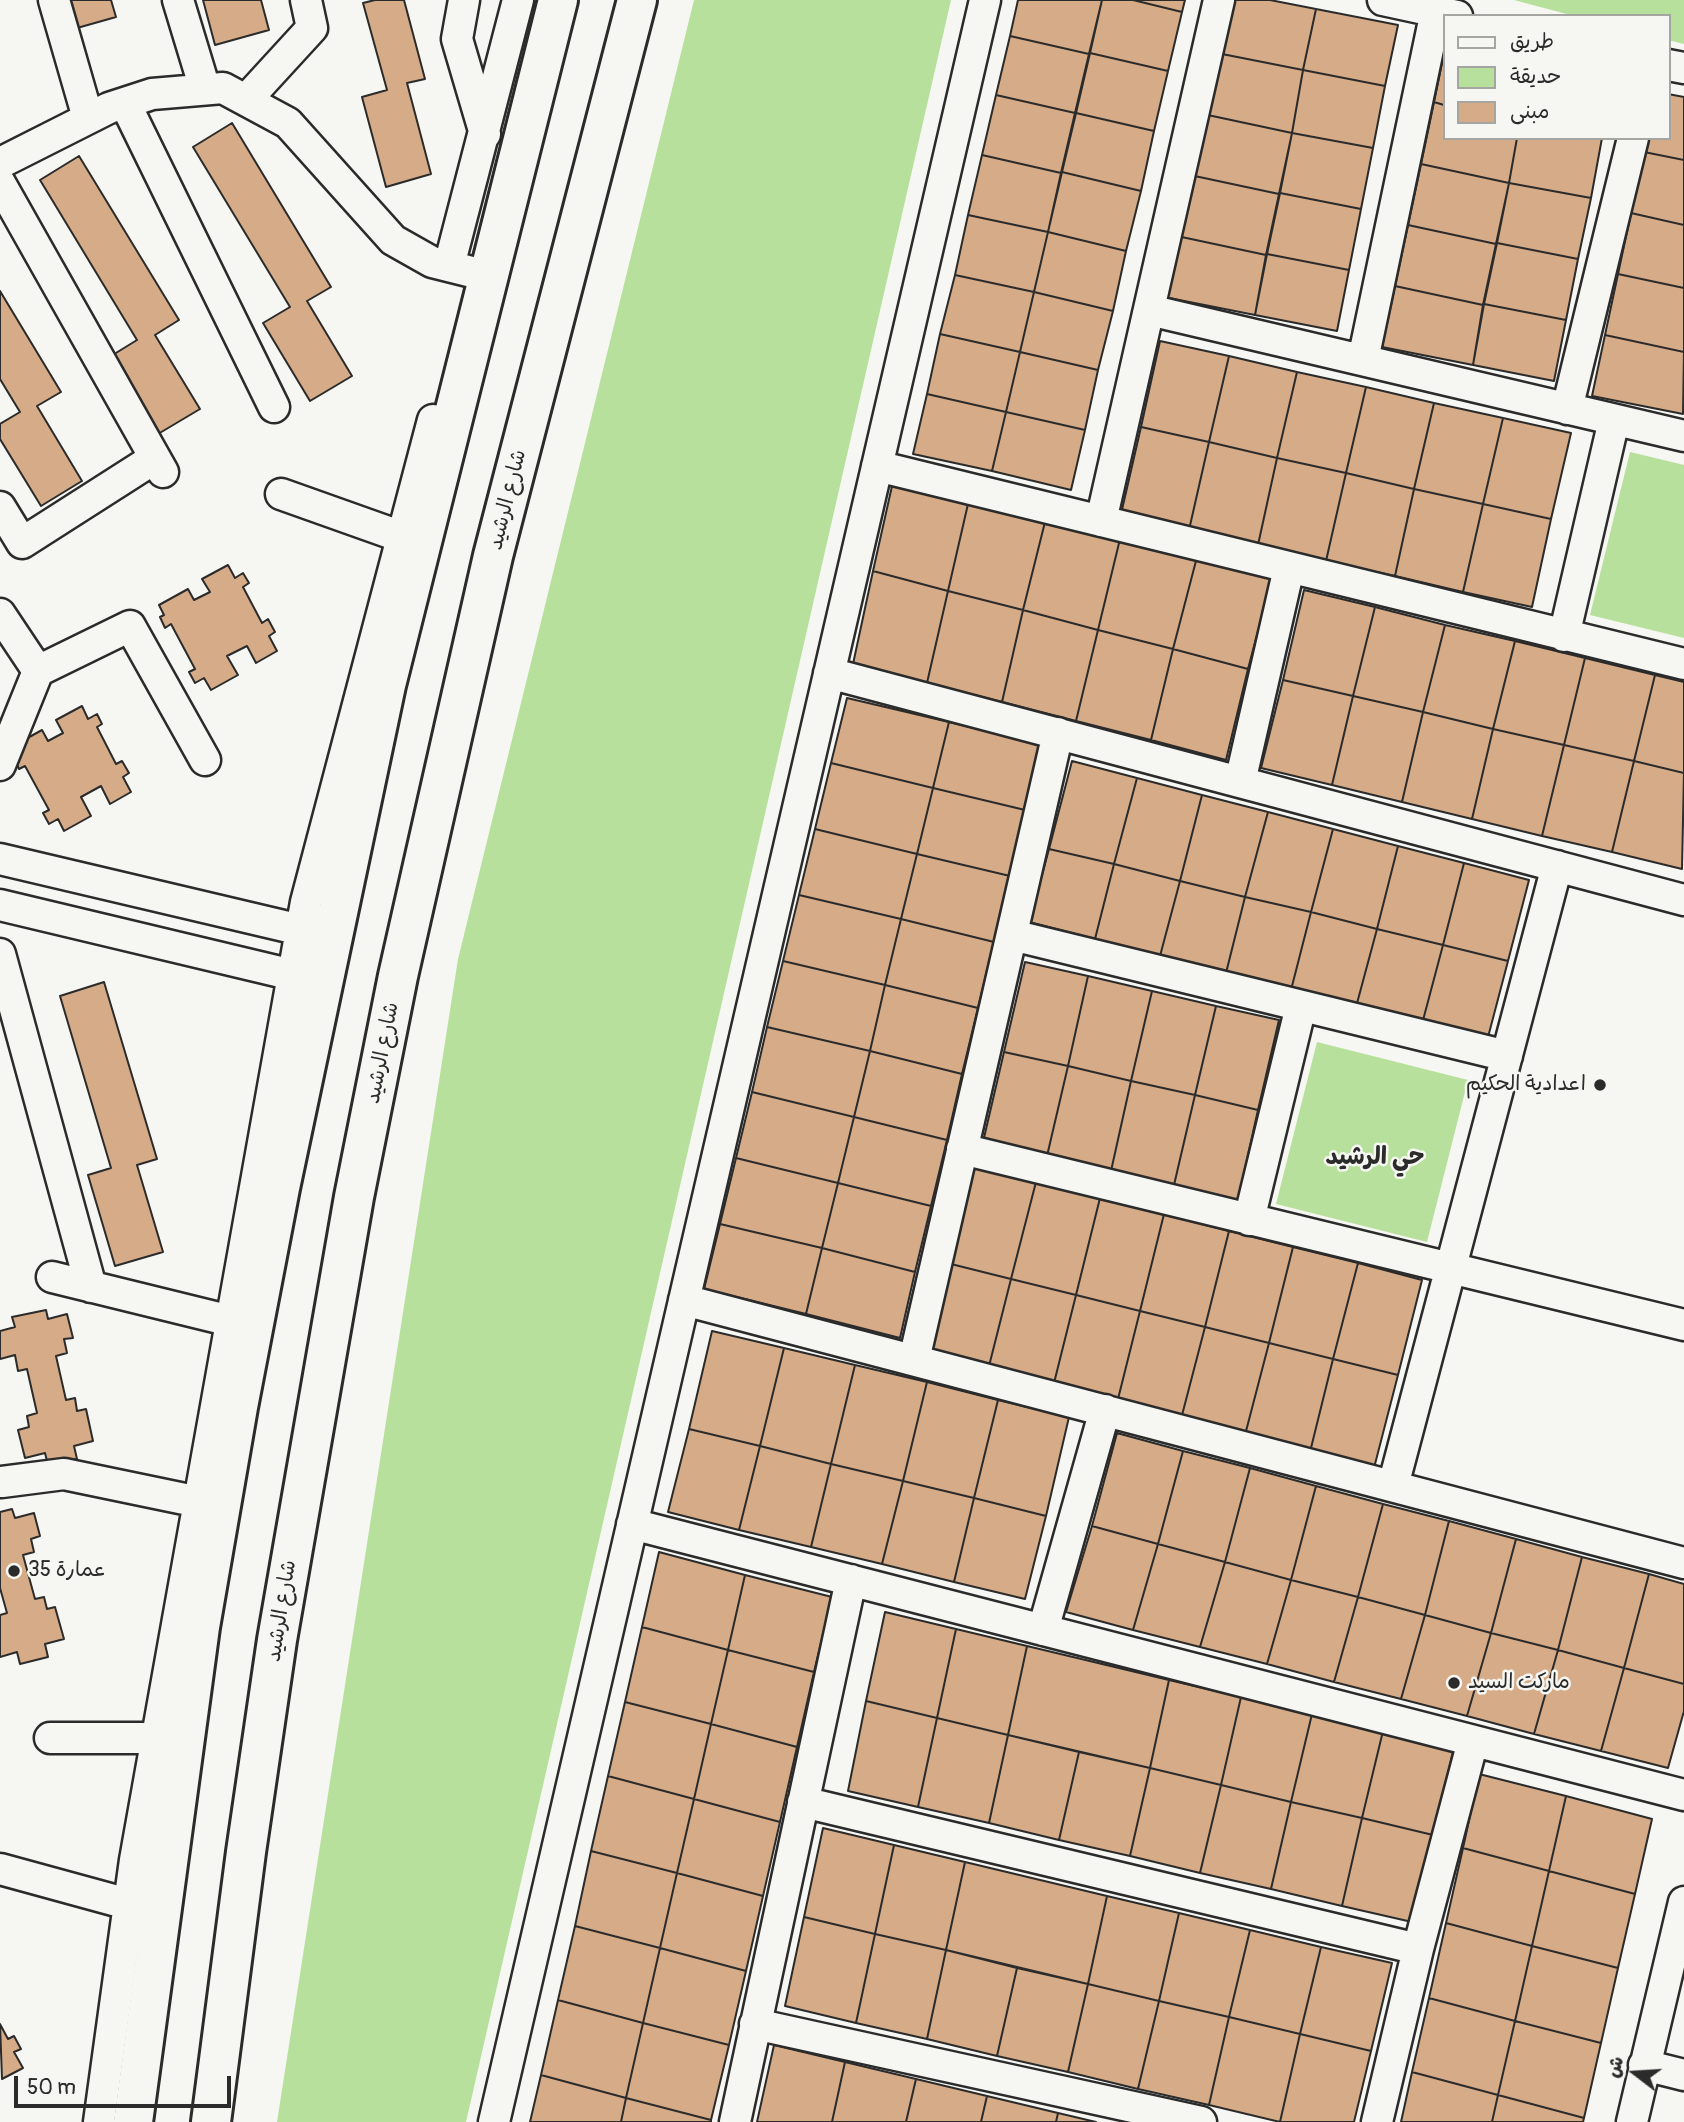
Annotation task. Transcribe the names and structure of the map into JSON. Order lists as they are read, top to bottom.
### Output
{
  "streets": {
    "street": ["شارع الرشيد"]
  },
  "districts": ["حي الرشيد"],
  "places": ["اعدادية الحكيم", "عمارة 35", "ماركت السيد"],
  "legend": ["طريق", "حديقة", "مبنى"],
  "scale_bar": "50 m",
  "north": "left"
}
